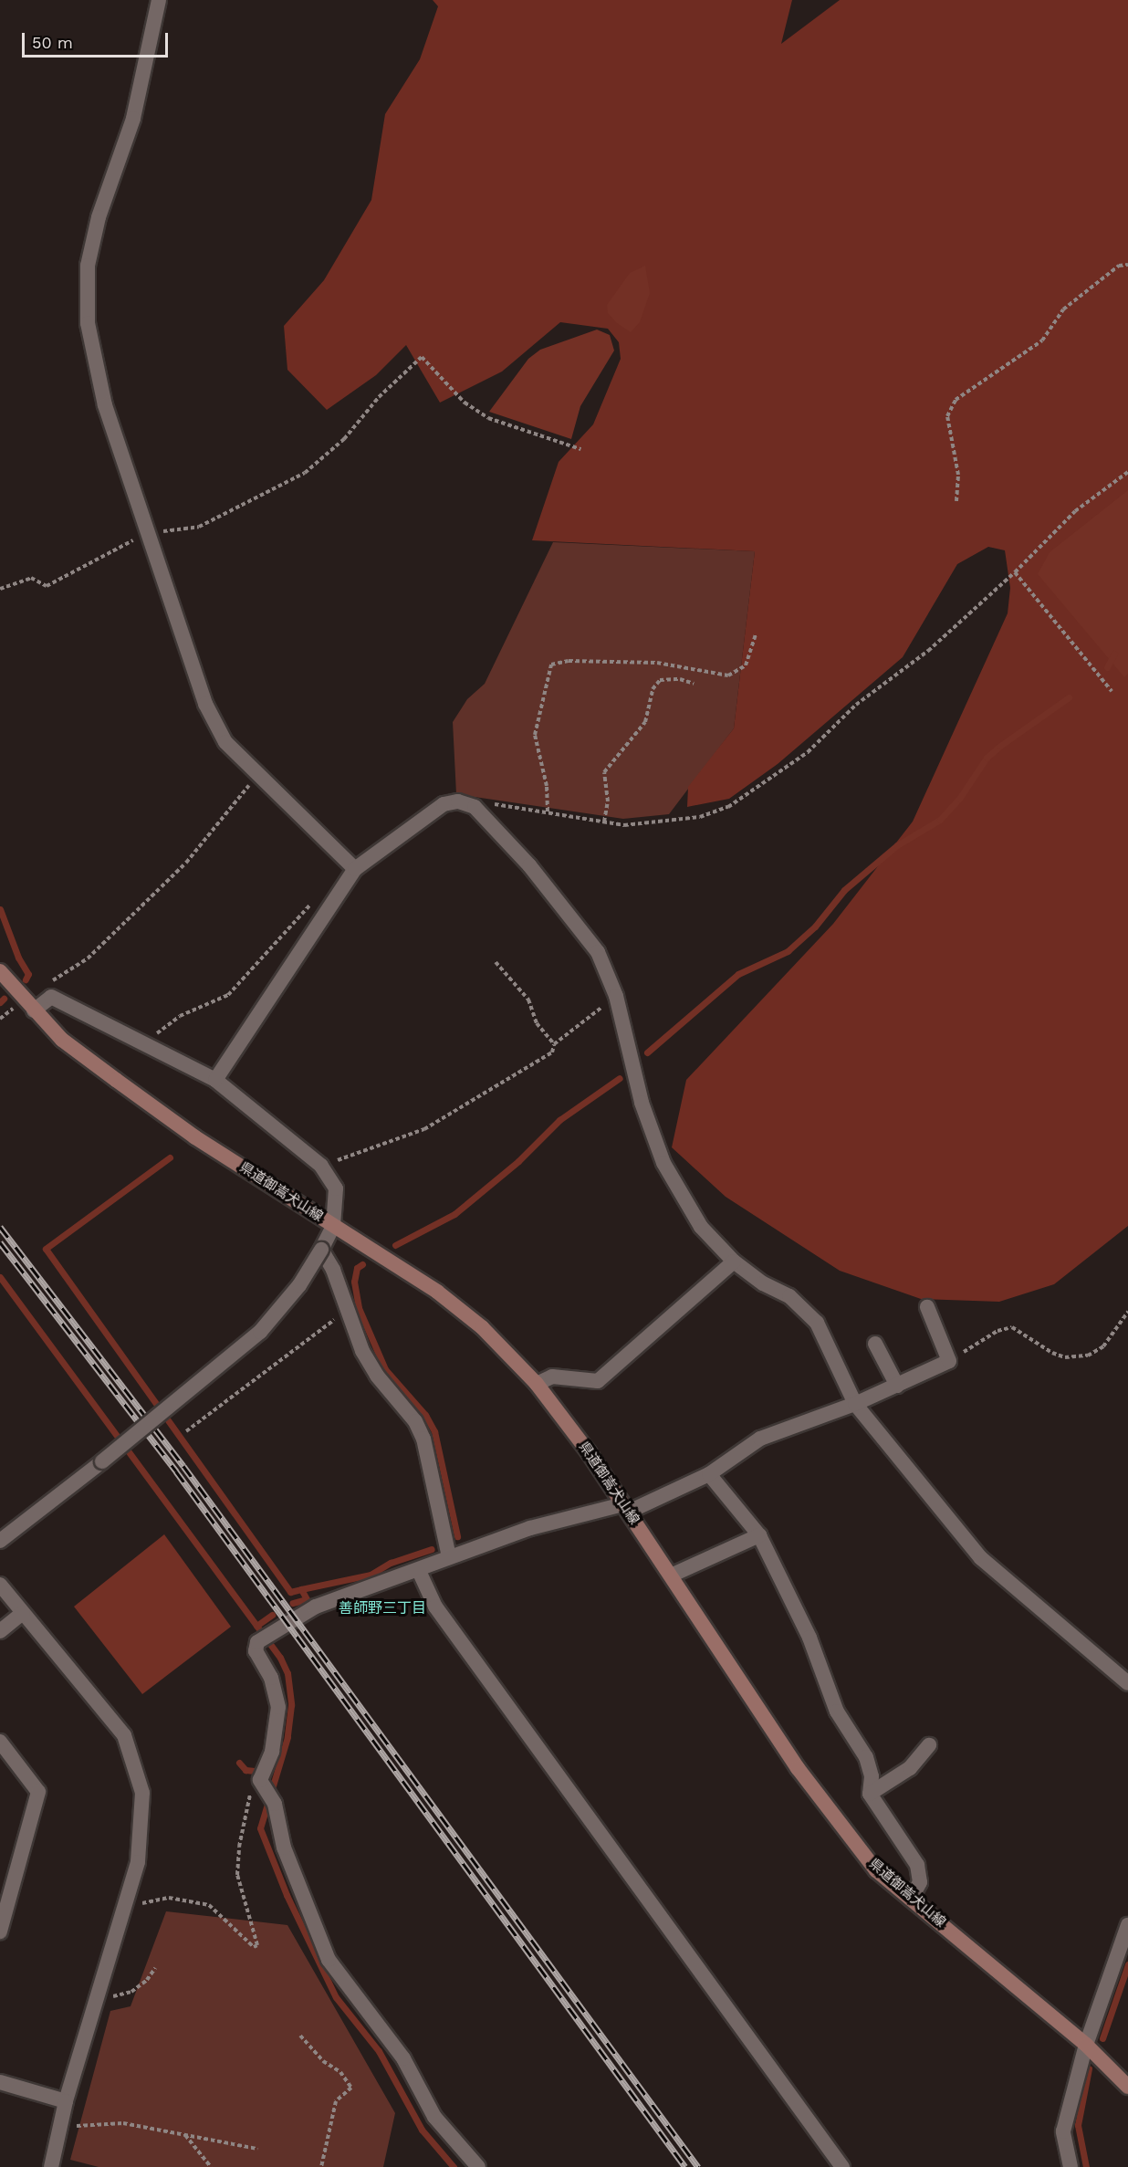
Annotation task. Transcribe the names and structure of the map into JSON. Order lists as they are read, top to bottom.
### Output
{
  "streets": {
    "main road": ["県道御嵩犬山線"]
  },
  "districts": ["善師野三丁目"],
  "scale_bar": "50 m"
}
